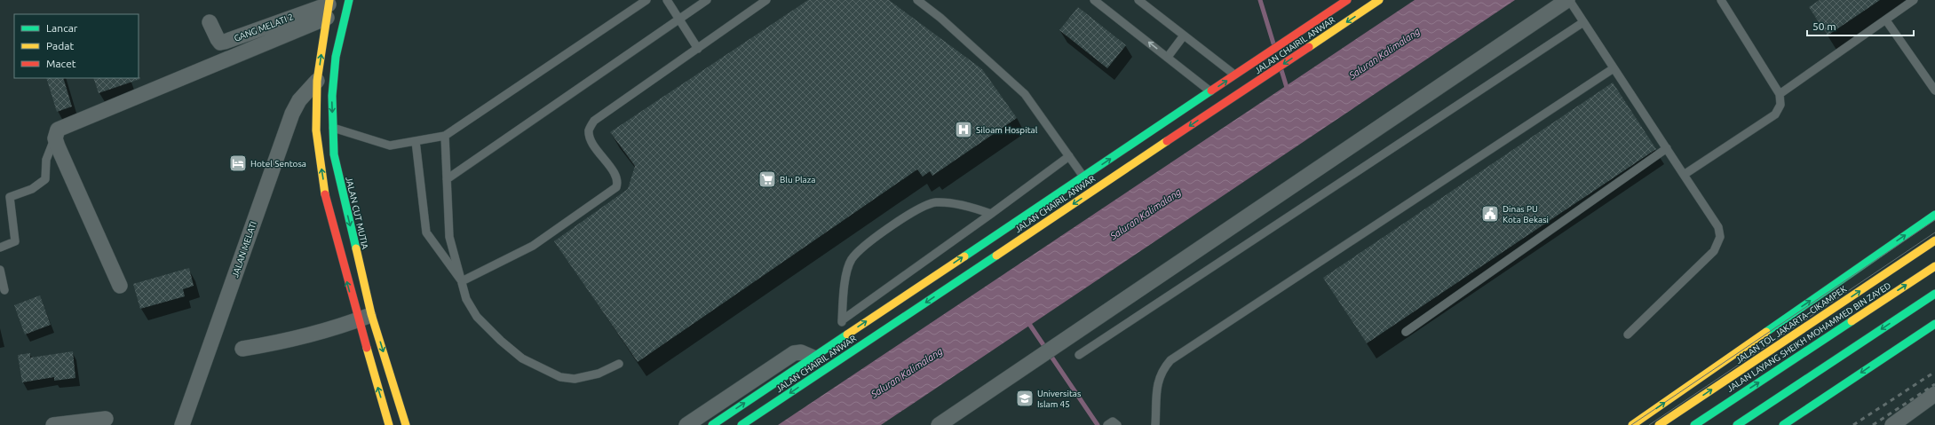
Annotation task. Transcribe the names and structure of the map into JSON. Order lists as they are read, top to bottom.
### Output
{
  "streets": {
    "main road": [
      "JALAN CHAIRIL ANWAR",
      "JALAN CUT MUTIA",
      "JALAN TOL JAKARTA–CIKAMPEK",
      "JALAN LAYANG SHEIKH MOHAMMED BIN ZAYED"
    ],
    "street": ["GANG MELATI 2", "JALAN MELATI"]
  },
  "water": ["Saluran Kalimalang"],
  "places": {
    "hospital": ["Siloam Hospital"],
    "hotel": ["Hotel Sentosa"],
    "supermarket": ["Blu Plaza"],
    "public building": ["Dinas PU Kota Bekasi"],
    "school or university": ["Universitas Islam 45"]
  },
  "legend": ["Lancar", "Padat", "Macet"],
  "scale_bar": "50 m"
}
